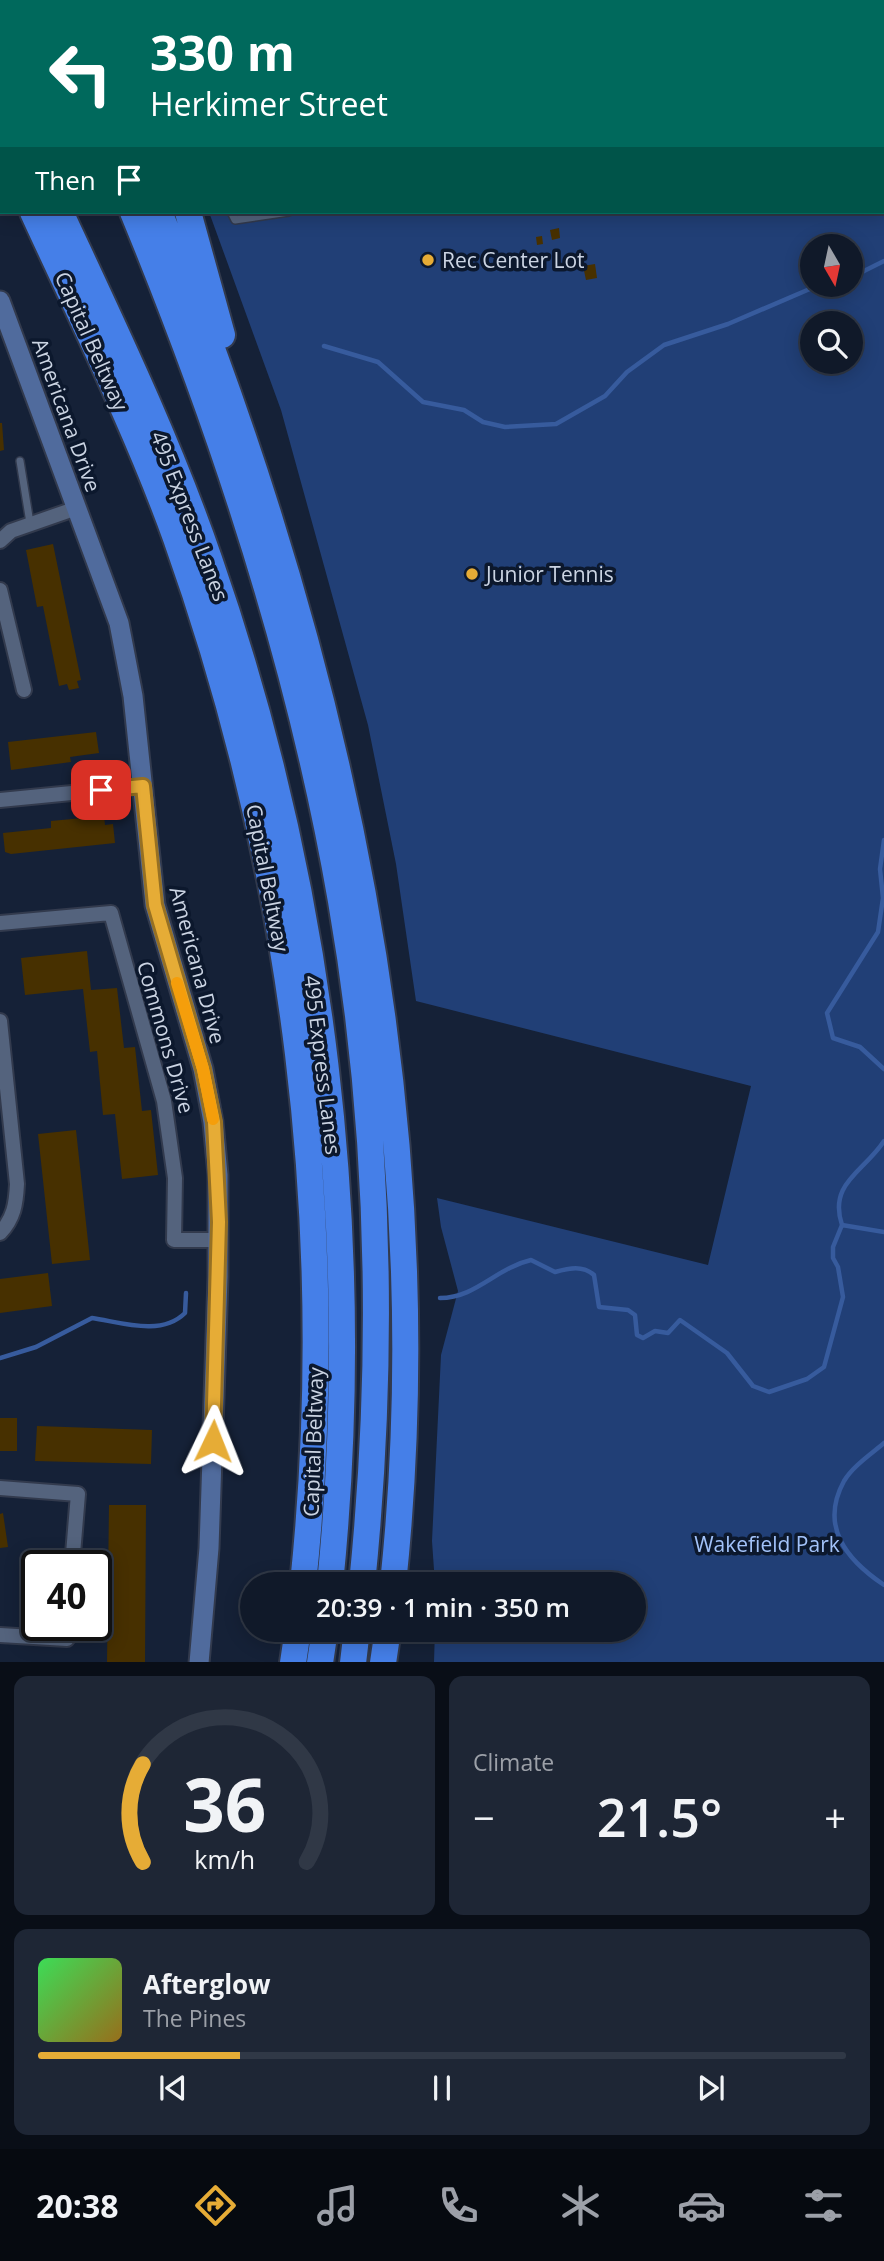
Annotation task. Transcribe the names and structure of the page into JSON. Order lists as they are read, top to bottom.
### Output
{
  "streets": {
    "highway": ["Capital Beltway", "495 Express Lanes"],
    "street": ["Americana Drive", "Commons Drive"]
  },
  "crossings": [
    ["Americana Drive", "Commons Drive"]
  ],
  "parks": ["Wakefield Park"],
  "places": ["Rec Center Lot", "Junior Tennis"],
  "north": "bottom",
  "page": {
    "turn": ["330 m", "Herkimer Street"],
    "then": "Then",
    "limit": "40",
    "trip": "20:39 · 1 min · 350 m",
    "tile": "Climate",
    "heat": ["−", "21.5°", "+"],
    "song": ["Afterglow", "The Pines"],
    "tabs": "20:38",
    "gauge": ["36", "km/h"]
  }
}
